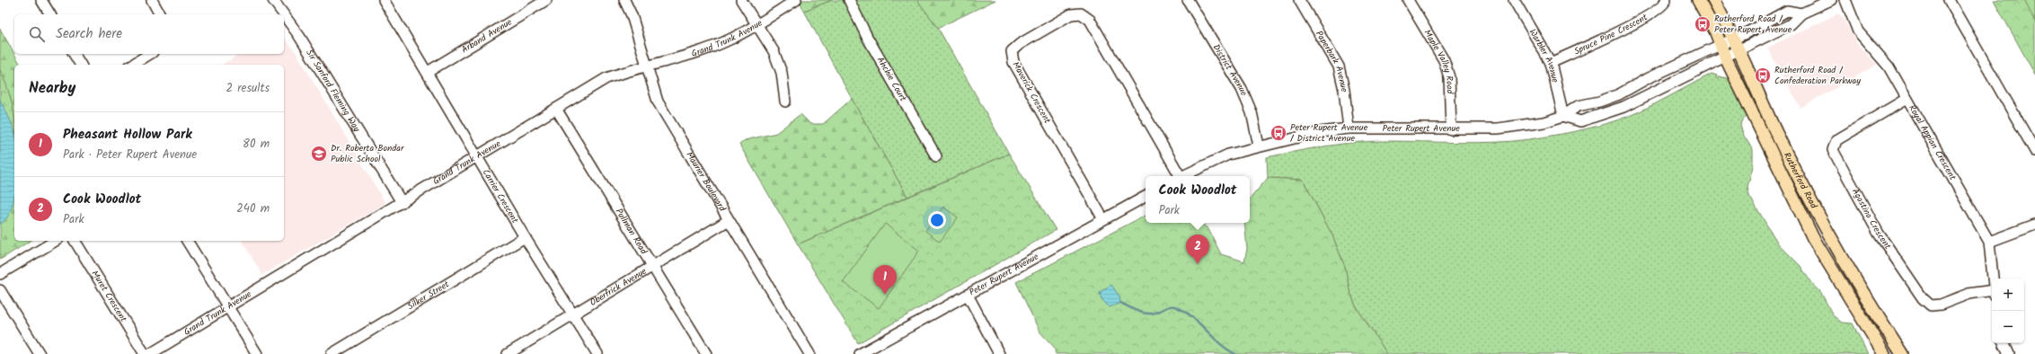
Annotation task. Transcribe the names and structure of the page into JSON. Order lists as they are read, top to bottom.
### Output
{
  "streets": {
    "main road": ["Rutherford Road"],
    "street": [
      "Spruce Pine Crescent",
      "Arband Avenue",
      "Grand Trunk Avenue",
      "Warbler Avenue",
      "Paperbark Avenue",
      "Maple Valley Road",
      "District Avenue",
      "Ahchie Court",
      "Sir Sanford Fleming Way",
      "Maverick Crescent",
      "Peter Rupert Avenue",
      "Royal Appian Crescent",
      "Maurier Boulevard",
      "Carrier Crescent",
      "Agostino Crescent",
      "Pullman Road",
      "Oberfrick Avenue",
      "Silker Street",
      "Muret Crescent"
    ]
  },
  "crossings": [
    ["Spruce Pine Crescent", "Warbler Avenue"],
    ["Arband Avenue", "Carrier Crescent"],
    ["Grand Trunk Avenue", "Sir Sanford Fleming Way"],
    ["Grand Trunk Avenue", "Maurier Boulevard"],
    ["Grand Trunk Avenue", "Carrier Crescent"],
    ["Grand Trunk Avenue", "Pullman Road"],
    ["Warbler Avenue", "Peter Rupert Avenue"],
    ["Paperbark Avenue", "Peter Rupert Avenue"],
    ["Maple Valley Road", "Peter Rupert Avenue"],
    ["District Avenue", "Peter Rupert Avenue"],
    ["Maverick Crescent", "Peter Rupert Avenue"],
    ["Peter Rupert Avenue", "Rutherford Road"],
    ["Royal Appian Crescent", "Agostino Crescent"],
    ["Maurier Boulevard", "Oberfrick Avenue"],
    ["Carrier Crescent", "Oberfrick Avenue"],
    ["Carrier Crescent", "Silker Street"],
    ["Pullman Road", "Oberfrick Avenue"]
  ],
  "places": {
    "bus stop": ["Rutherford Road / Peter Rupert Avenue", "Rutherford Road / Confederation Parkway", "Peter Rupert Avenue / District Avenue"],
    "school or university": ["Dr. Roberta Bondar Public School"]
  },
  "page": {
    "search": "Search here",
    "heading": ["Nearby", "2 results"],
    "list": [
      {
        "mark": "1",
        "name": "Pheasant Hollow Park",
        "note": "Park · Peter Rupert Avenue",
        "value": "80 m"
      },
      {
        "mark": "2",
        "name": "Cook Woodlot",
        "note": "Park",
        "value": "240 m"
      }
    ],
    "popup": ["Cook Woodlot", "Park"],
    "pins": ["2", "1"],
    "map_buttons": ["+", "−"]
  }
}
